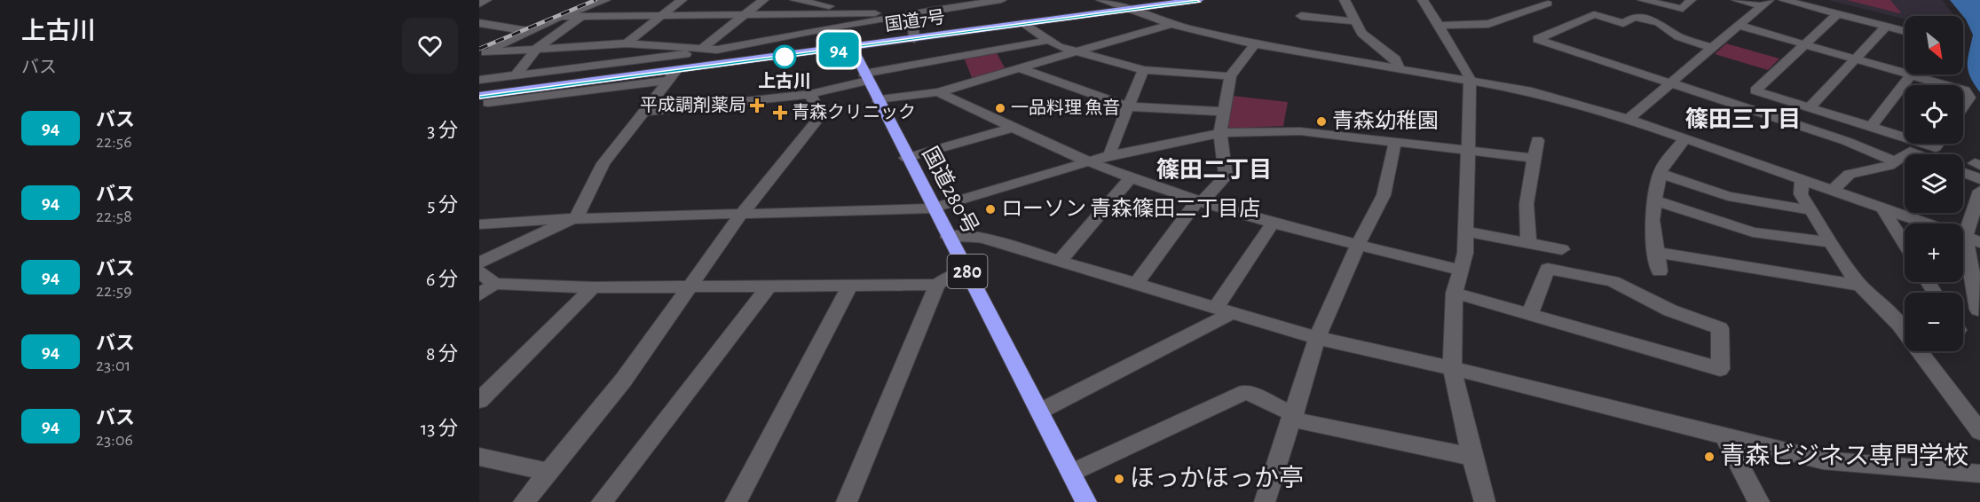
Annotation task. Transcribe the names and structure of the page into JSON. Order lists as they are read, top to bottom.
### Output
{
  "streets": {
    "highway": ["国道7号", "国道280号", "280"]
  },
  "crossings": [
    ["国道7号", "国道280号"]
  ],
  "districts": ["篠田三丁目", "篠田二丁目"],
  "places": {
    "other": [
      "上古川",
      "一品料理 魚音",
      "青森幼稚園",
      "ローソン 青森篠田二丁目店",
      "青森ビジネス専門学校",
      "ほっかほっか亭"
    ],
    "health": ["平成調剤薬局", "青森クリニック"]
  },
  "lines": ["bus line 94"],
  "north": "bottom right",
  "page": {
    "heading": ["上古川", "バス"],
    "on_map": "94",
    "map_buttons": ["+", "−"],
    "list": [
      {
        "mark": "94",
        "name": "バス",
        "note": "22:56",
        "value": "3 分"
      },
      {
        "mark": "94",
        "name": "バス",
        "note": "22:58",
        "value": "5 分"
      },
      {
        "mark": "94",
        "name": "バス",
        "note": "22:59",
        "value": "6 分"
      },
      {
        "mark": "94",
        "name": "バス",
        "note": "23:01",
        "value": "8 分"
      },
      {
        "mark": "94",
        "name": "バス",
        "note": "23:06",
        "value": "13 分"
      }
    ]
  }
}
